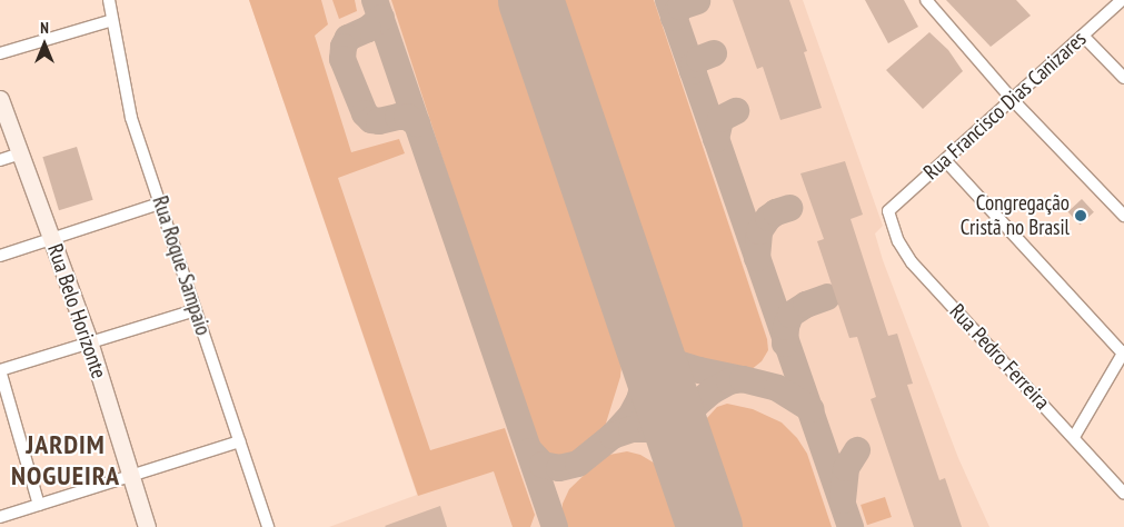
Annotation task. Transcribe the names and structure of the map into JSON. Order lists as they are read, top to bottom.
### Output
{
  "streets": {
    "street": [
      "Rua Francisco Dias Canizares",
      "Rua Roque Sampaio",
      "Rua Belo Horizonte",
      "Rua Pedro Ferreira"
    ]
  },
  "crossings": [
    ["Rua Francisco Dias Canizares", "Rua Pedro Ferreira"]
  ],
  "districts": ["JARDIM NOGUEIRA"],
  "places": ["Congregação Cristã no Brasil"],
  "north": "top"
}
